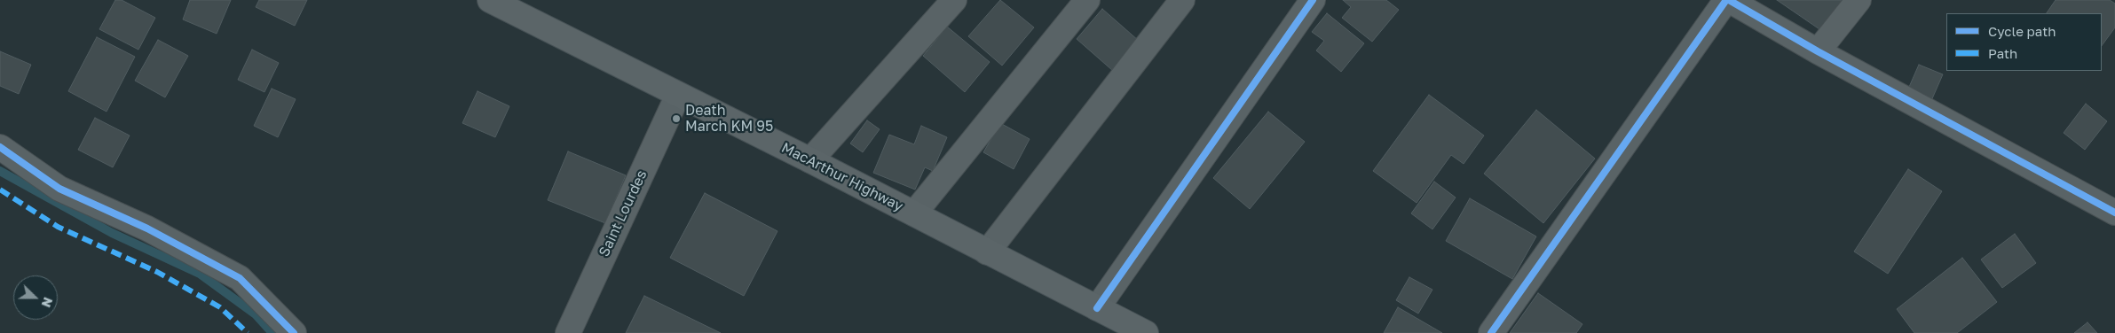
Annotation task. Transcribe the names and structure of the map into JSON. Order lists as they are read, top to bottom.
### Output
{
  "streets": {
    "main road": ["MacArthur Highway"],
    "street": ["Saint Lourdes"]
  },
  "crossings": [
    ["MacArthur Highway", "Saint Lourdes"]
  ],
  "places": ["Death March KM 95"],
  "legend": ["Cycle path", "Path"],
  "north": "right"
}
